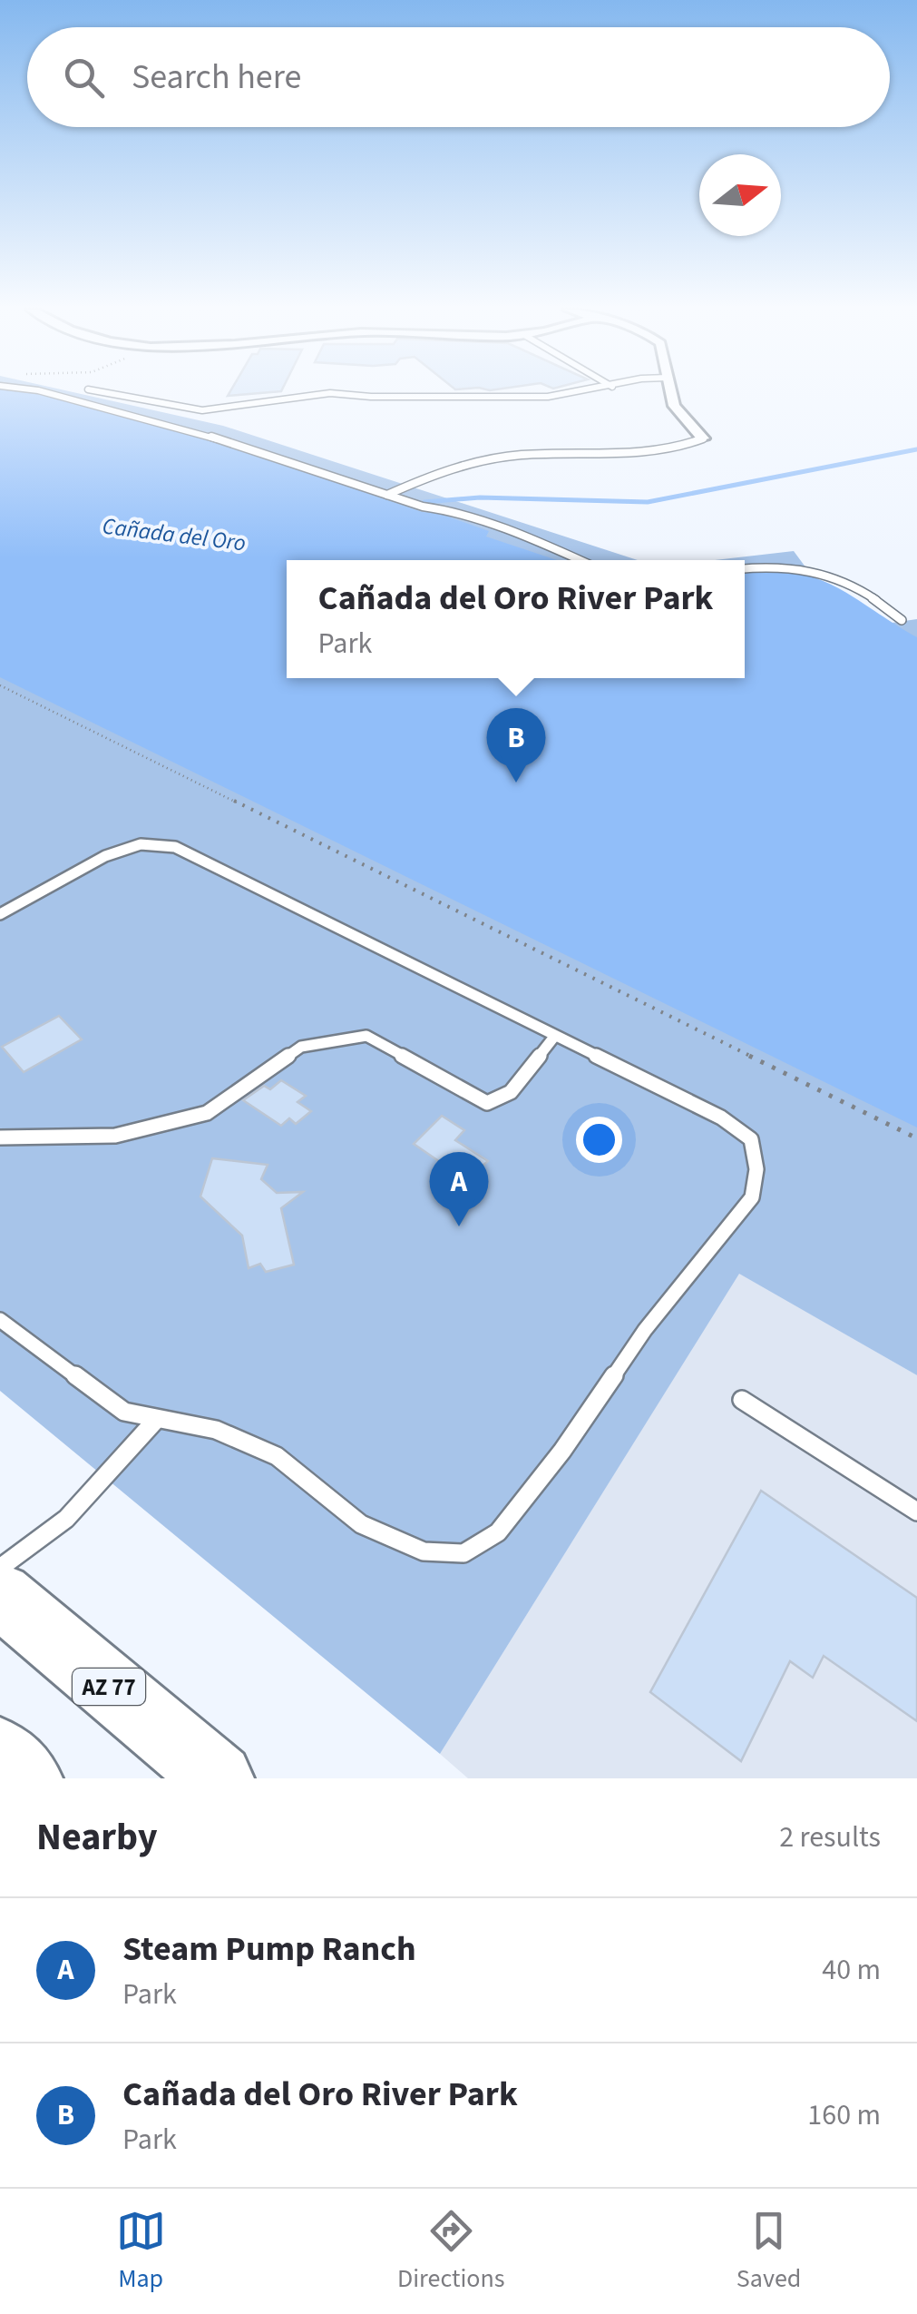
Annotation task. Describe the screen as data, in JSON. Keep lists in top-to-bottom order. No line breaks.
{"streets":{"highway":["AZ 77"]},"water":["Cañada del Oro"],"north":"right","page":{"search":"Search here","popup":["Cañada del Oro River Park","Park"],"pins":["B","A"],"heading":["Nearby","2 results"],"list":[{"mark":"A","name":"Steam Pump Ranch","note":"Park","value":"40 m"},{"mark":"B","name":"Cañada del Oro River Park","note":"Park","value":"160 m"}],"nav":["Map","Directions","Saved"]}}
